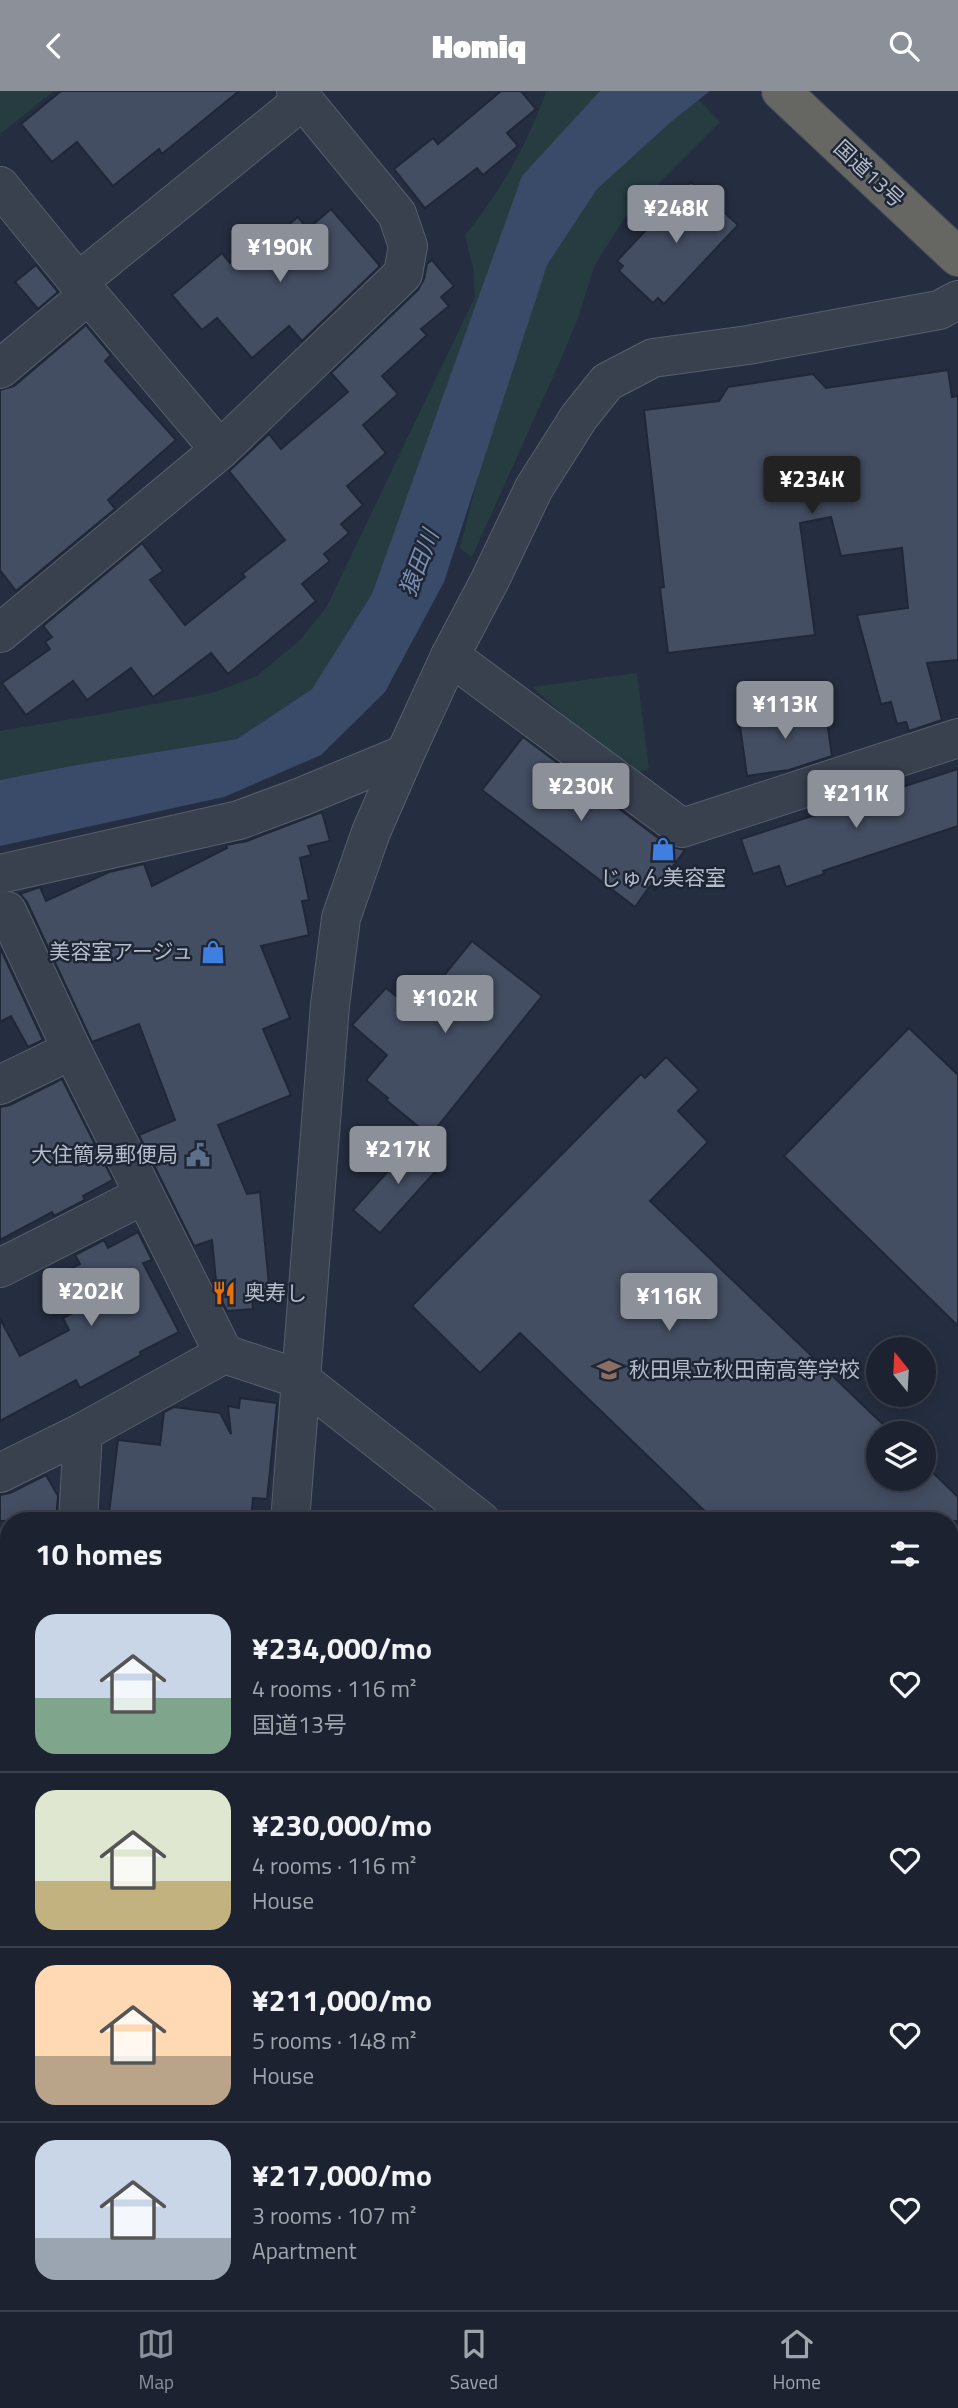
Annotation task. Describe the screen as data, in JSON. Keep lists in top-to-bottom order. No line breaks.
{"streets":{"highway":["国道13号"]},"water":["猿田川"],"places":{"shop":["じゅん美容室","美容室アージュ"],"public building":["大住簡易郵便局"],"restaurant":["奥寿し"],"school or university":["秋田県立秋田南高等学校"]},"north":"top","page":{"header":"Homiq","price":["¥248K","¥190K","¥234K","¥113K","¥230K","¥211K","¥102K","¥217K","¥202K","¥116K"],"heading":"10 homes","list":[{"name":"¥234,000/mo","note":"4 rooms · 116 m² · 国道13号"},{"name":"¥230,000/mo","note":"4 rooms · 116 m² · House"},{"name":"¥211,000/mo","note":"5 rooms · 148 m² · House"},{"name":"¥217,000/mo","note":"3 rooms · 107 m² · Apartment"}],"tabs":["Map","Saved","Home"]}}
